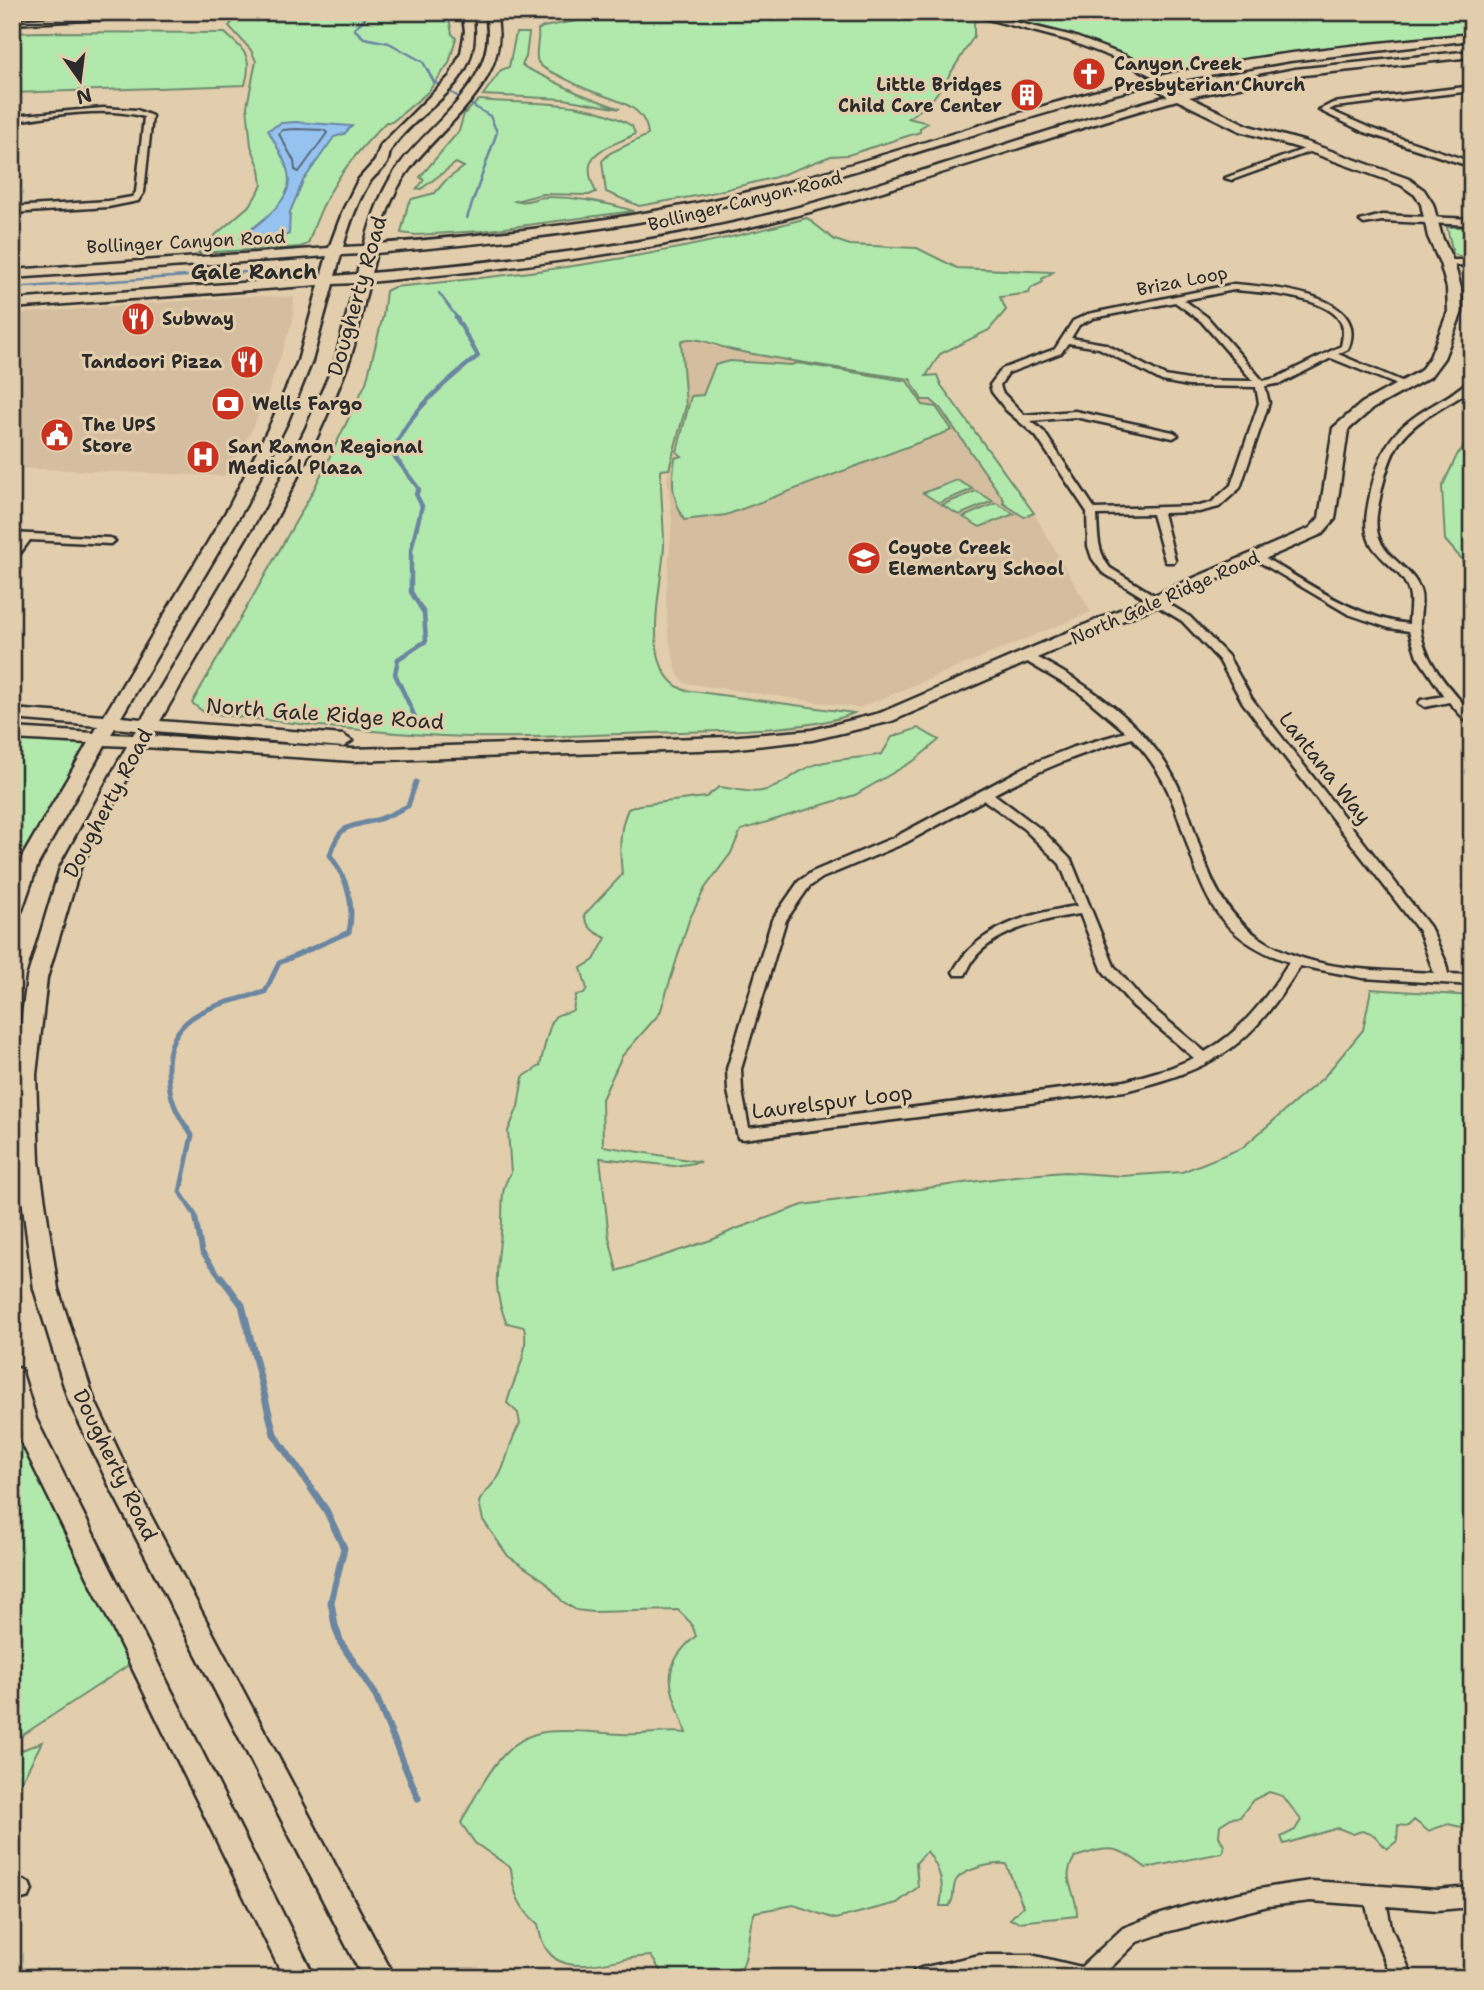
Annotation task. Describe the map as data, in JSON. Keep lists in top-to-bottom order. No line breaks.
{"streets":{"main road":["Bollinger Canyon Road","Dougherty Road","North Gale Ridge Road"],"street":["Briza Loop","Lantana Way","Laurelspur Loop"]},"crossings":[["Bollinger Canyon Road","Dougherty Road"],["Bollinger Canyon Road","North Gale Ridge Road"],["Dougherty Road","North Gale Ridge Road"],["North Gale Ridge Road","Lantana Way"]],"districts":["Gale Ranch"],"places":{"church":["Canyon Creek Presbyterian Church"],"building":["Little Bridges Child Care Center"],"restaurant":["Subway","Tandoori Pizza"],"bank":["Wells Fargo"],"public building":["The UPS Store"],"hospital":["San Ramon Regional Medical Plaza"],"school or university":["Coyote Creek Elementary School"]},"north":"bottom"}
